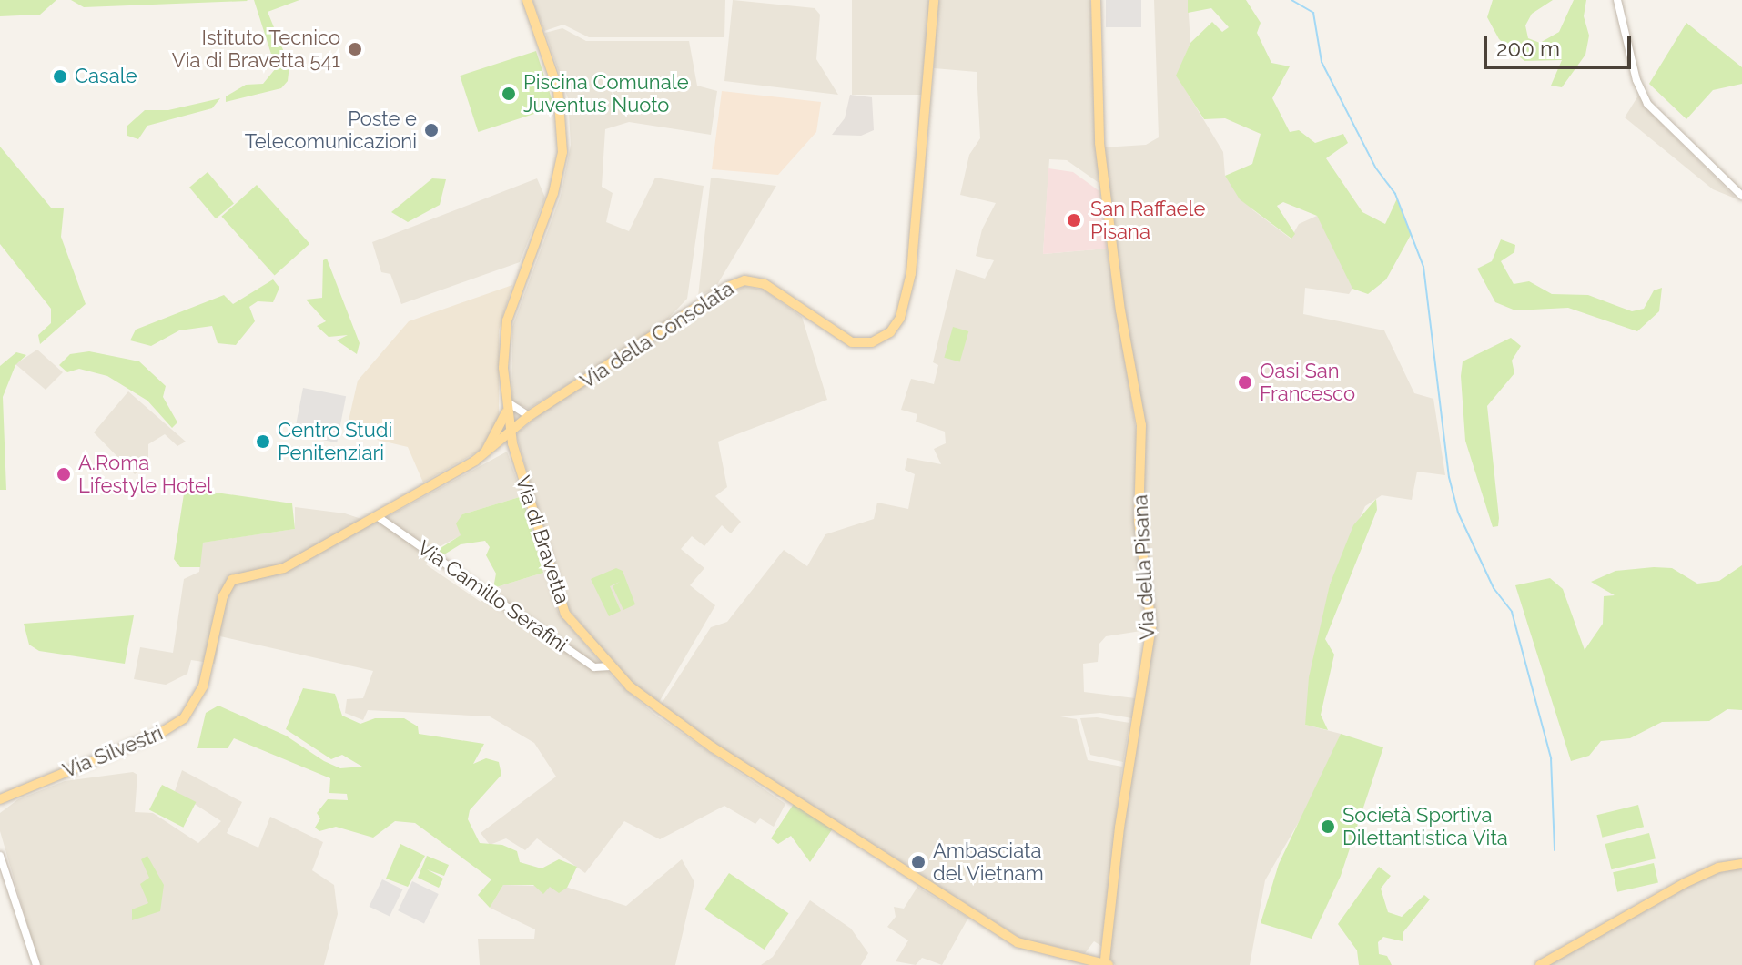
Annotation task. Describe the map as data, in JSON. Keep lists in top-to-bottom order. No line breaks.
{"streets":{"main road":["Via della Consolata","Via di Bravetta","Via della Pisana","Via Silvestri"],"street":["Via Camillo Serafini"]},"crossings":[["Via della Consolata","Via di Bravetta"],["Via di Bravetta","Via della Pisana"],["Via di Bravetta","Via Camillo Serafini"],["Via Camillo Serafini","Via Silvestri"]],"places":["Istituto Tecnico Via di Bravetta 541","Casale","Piscina Comunale Juventus Nuoto","Poste e Telecomunicazioni","San Raffaele Pisana","Oasi San Francesco","Centro Studi Penitenziari","A.Roma Lifestyle Hotel","Società Sportiva Dilettantistica Vita","Ambasciata del Vietnam"],"scale_bar":"200 m"}
